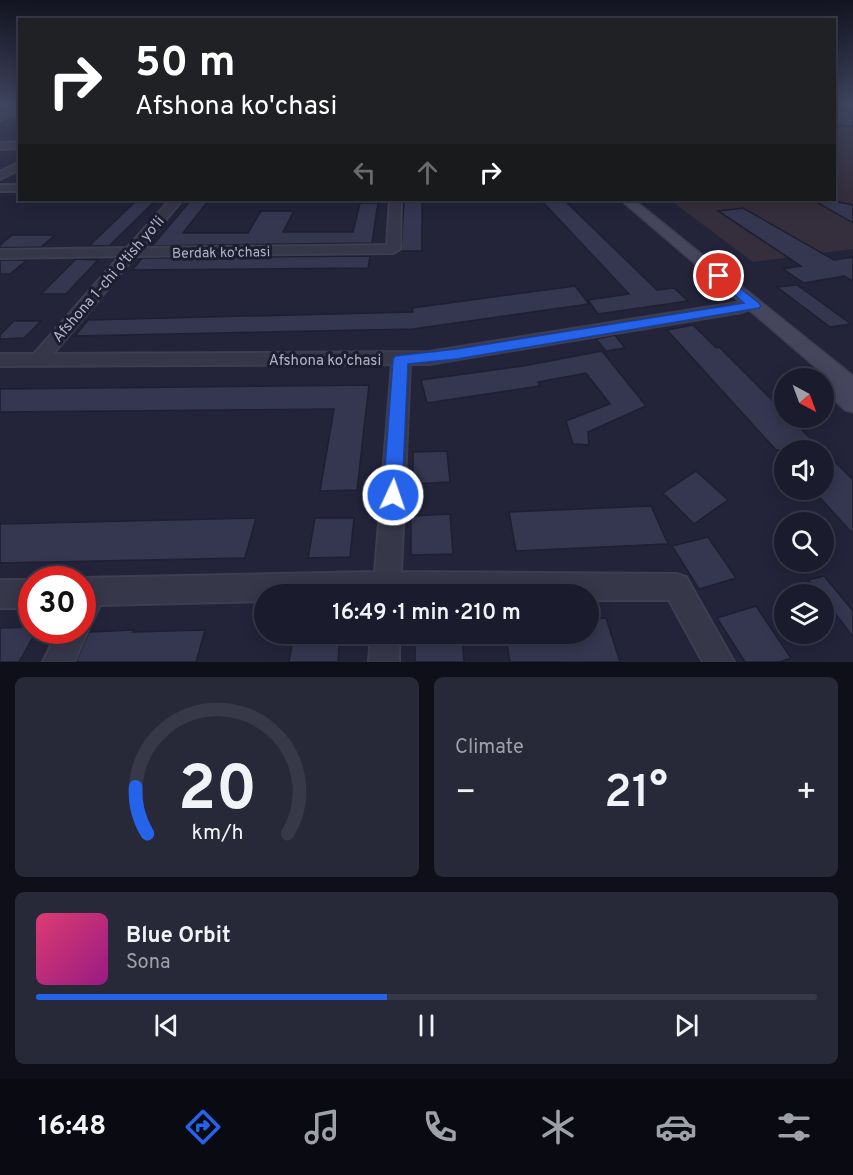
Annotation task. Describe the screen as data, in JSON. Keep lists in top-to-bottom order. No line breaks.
{"streets":{"street":["Berdak ko'chasi","Afshona 1-chi o'tish yo'li","Afshona ko'chasi"]},"crossings":[["Berdak ko'chasi","Afshona 1-chi o'tish yo'li"],["Afshona 1-chi o'tish yo'li","Afshona ko'chasi"]],"north":"bottom right","page":{"turn":["50 m","Afshona ko'chasi"],"limit":"30","trip":"16:49 · 1 min · 210 m","tile":"Climate","heat":["−","21°","+"],"song":["Blue Orbit","Sona"],"tabs":"16:48","gauge":["20","km/h"]}}
